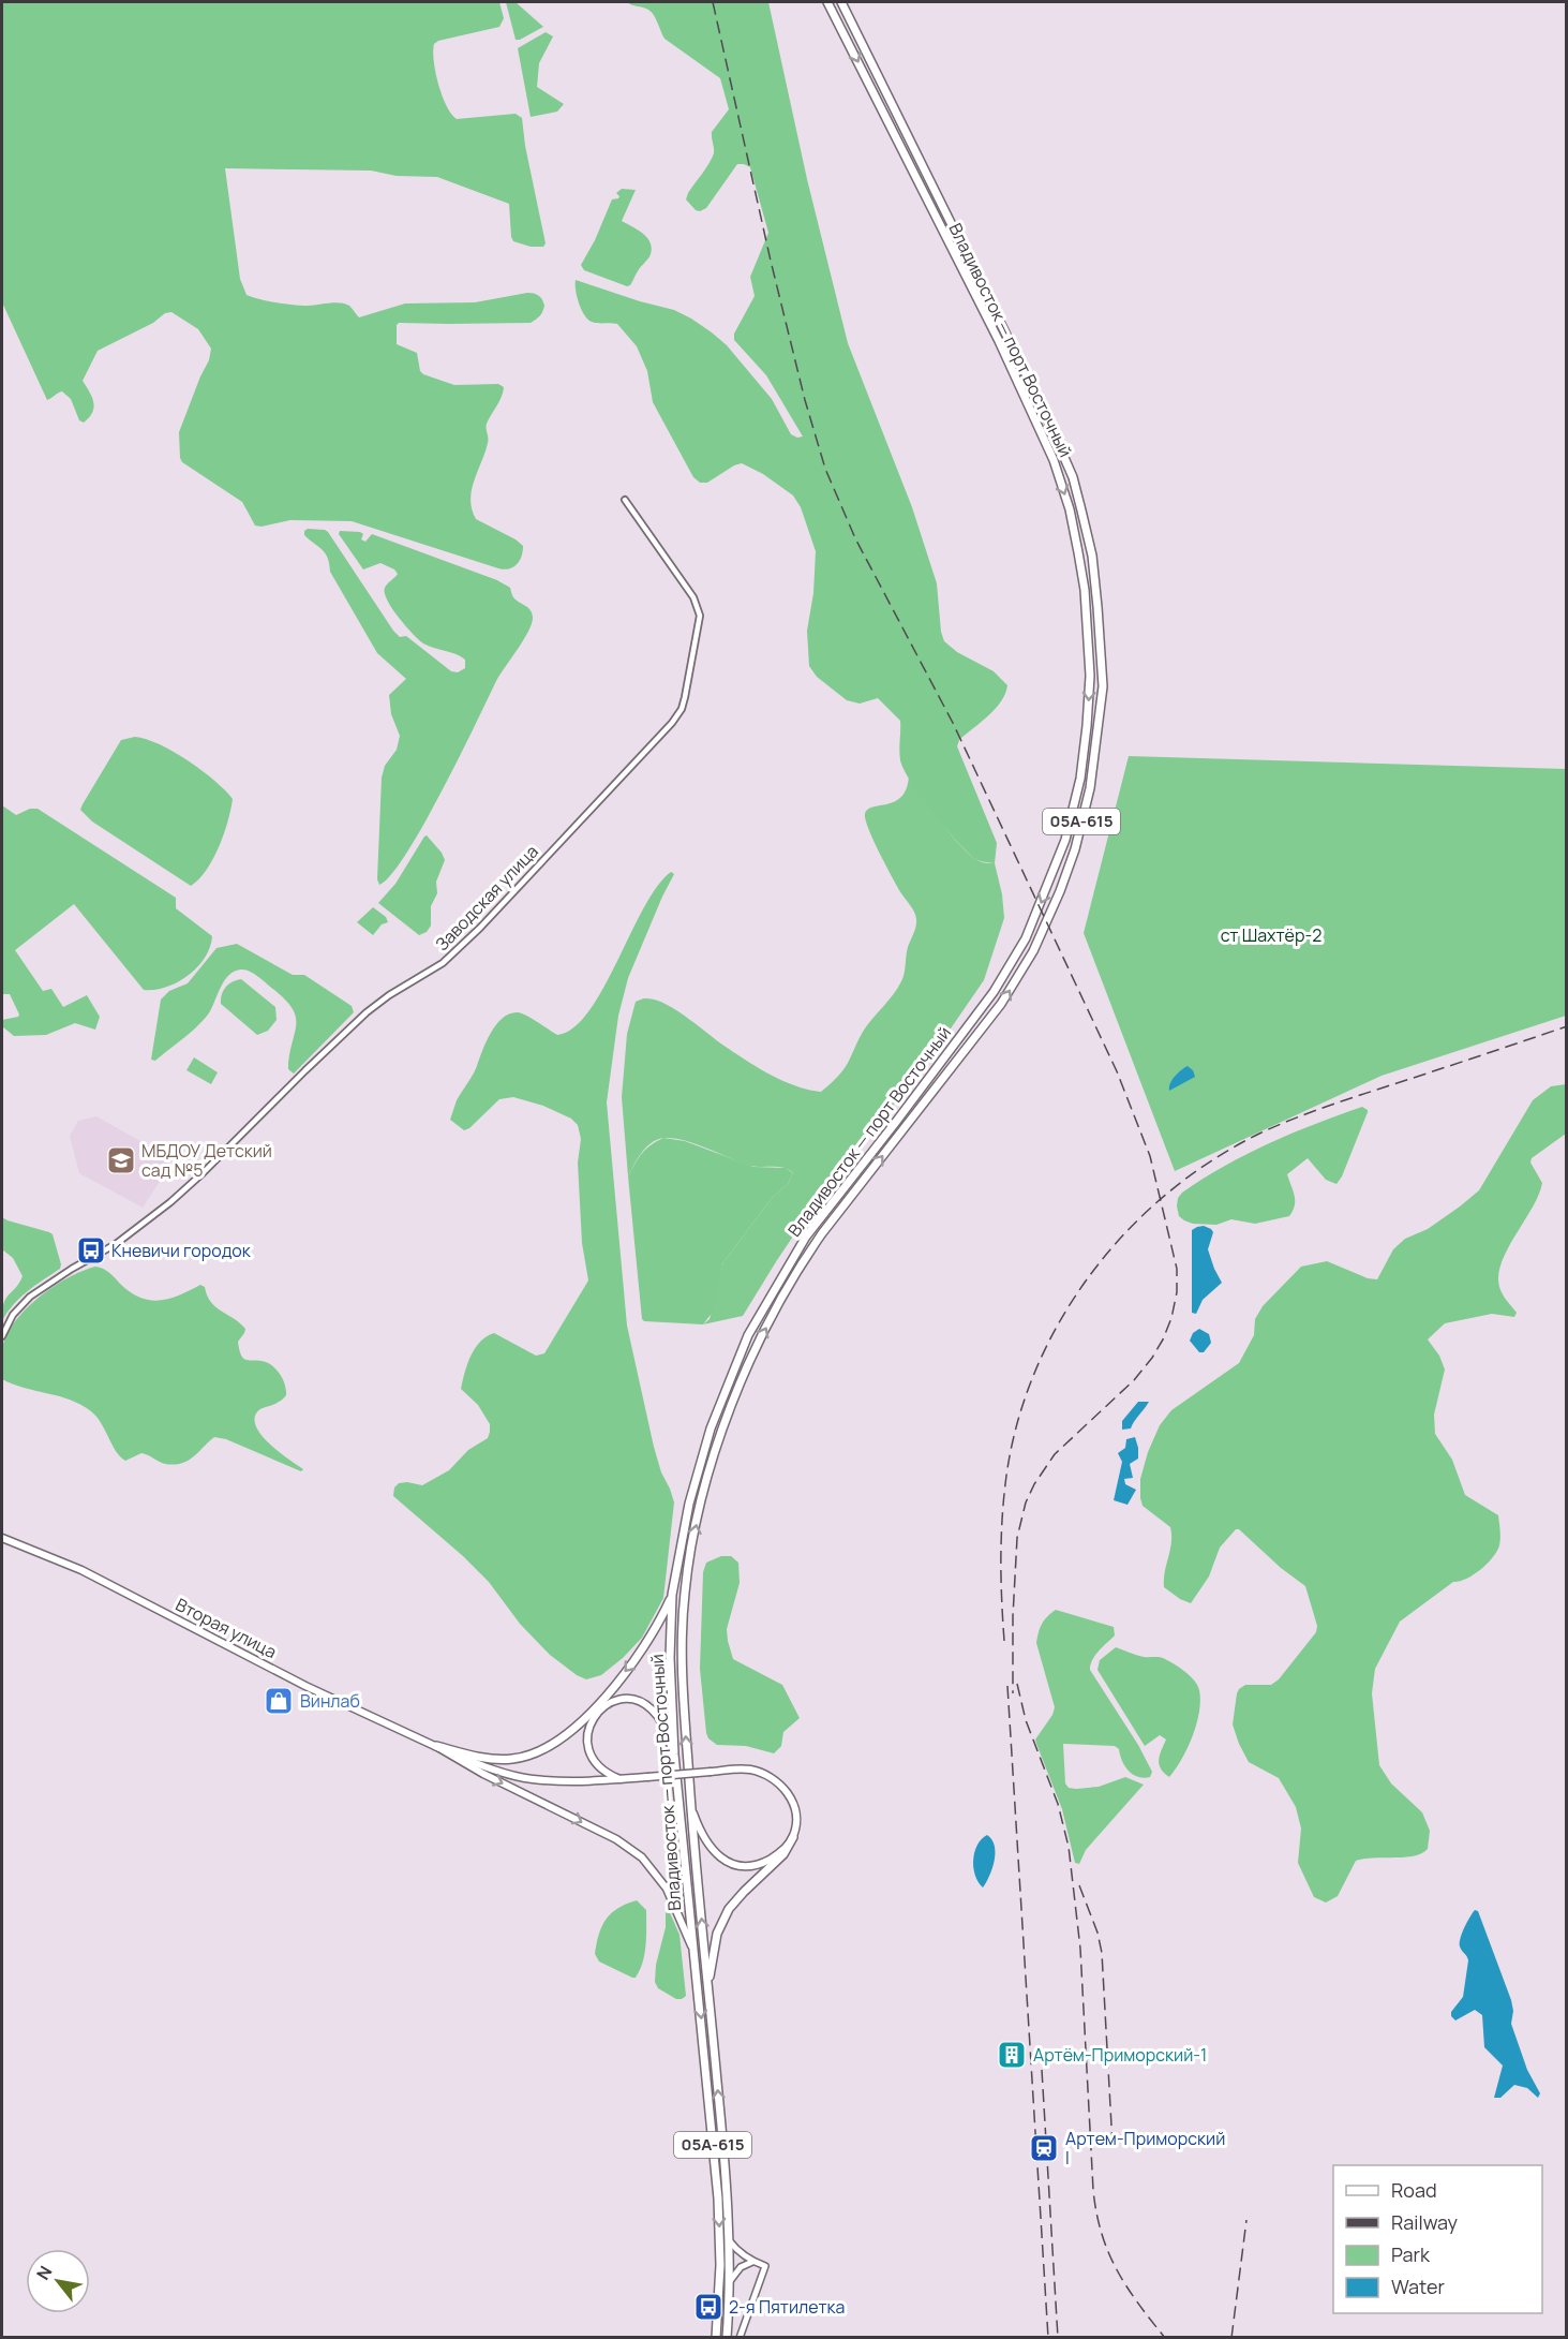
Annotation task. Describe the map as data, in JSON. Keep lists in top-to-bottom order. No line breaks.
{"streets":{"highway":["Владивосток — порт Восточный","05А-615"],"main road":["Вторая улица"],"street":["Заводская улица"]},"parks":["ст Шахтёр-2"],"places":{"school or university":["МБДОУ Детский сад №5"],"bus stop":["Кневичи городок","2-я Пятилетка"],"shop":["Винлаб"],"building":["Артём-Приморский-1"],"station":["Артем-Приморский I"]},"legend":["Road","Railway","Park","Water"],"north":"top left"}
